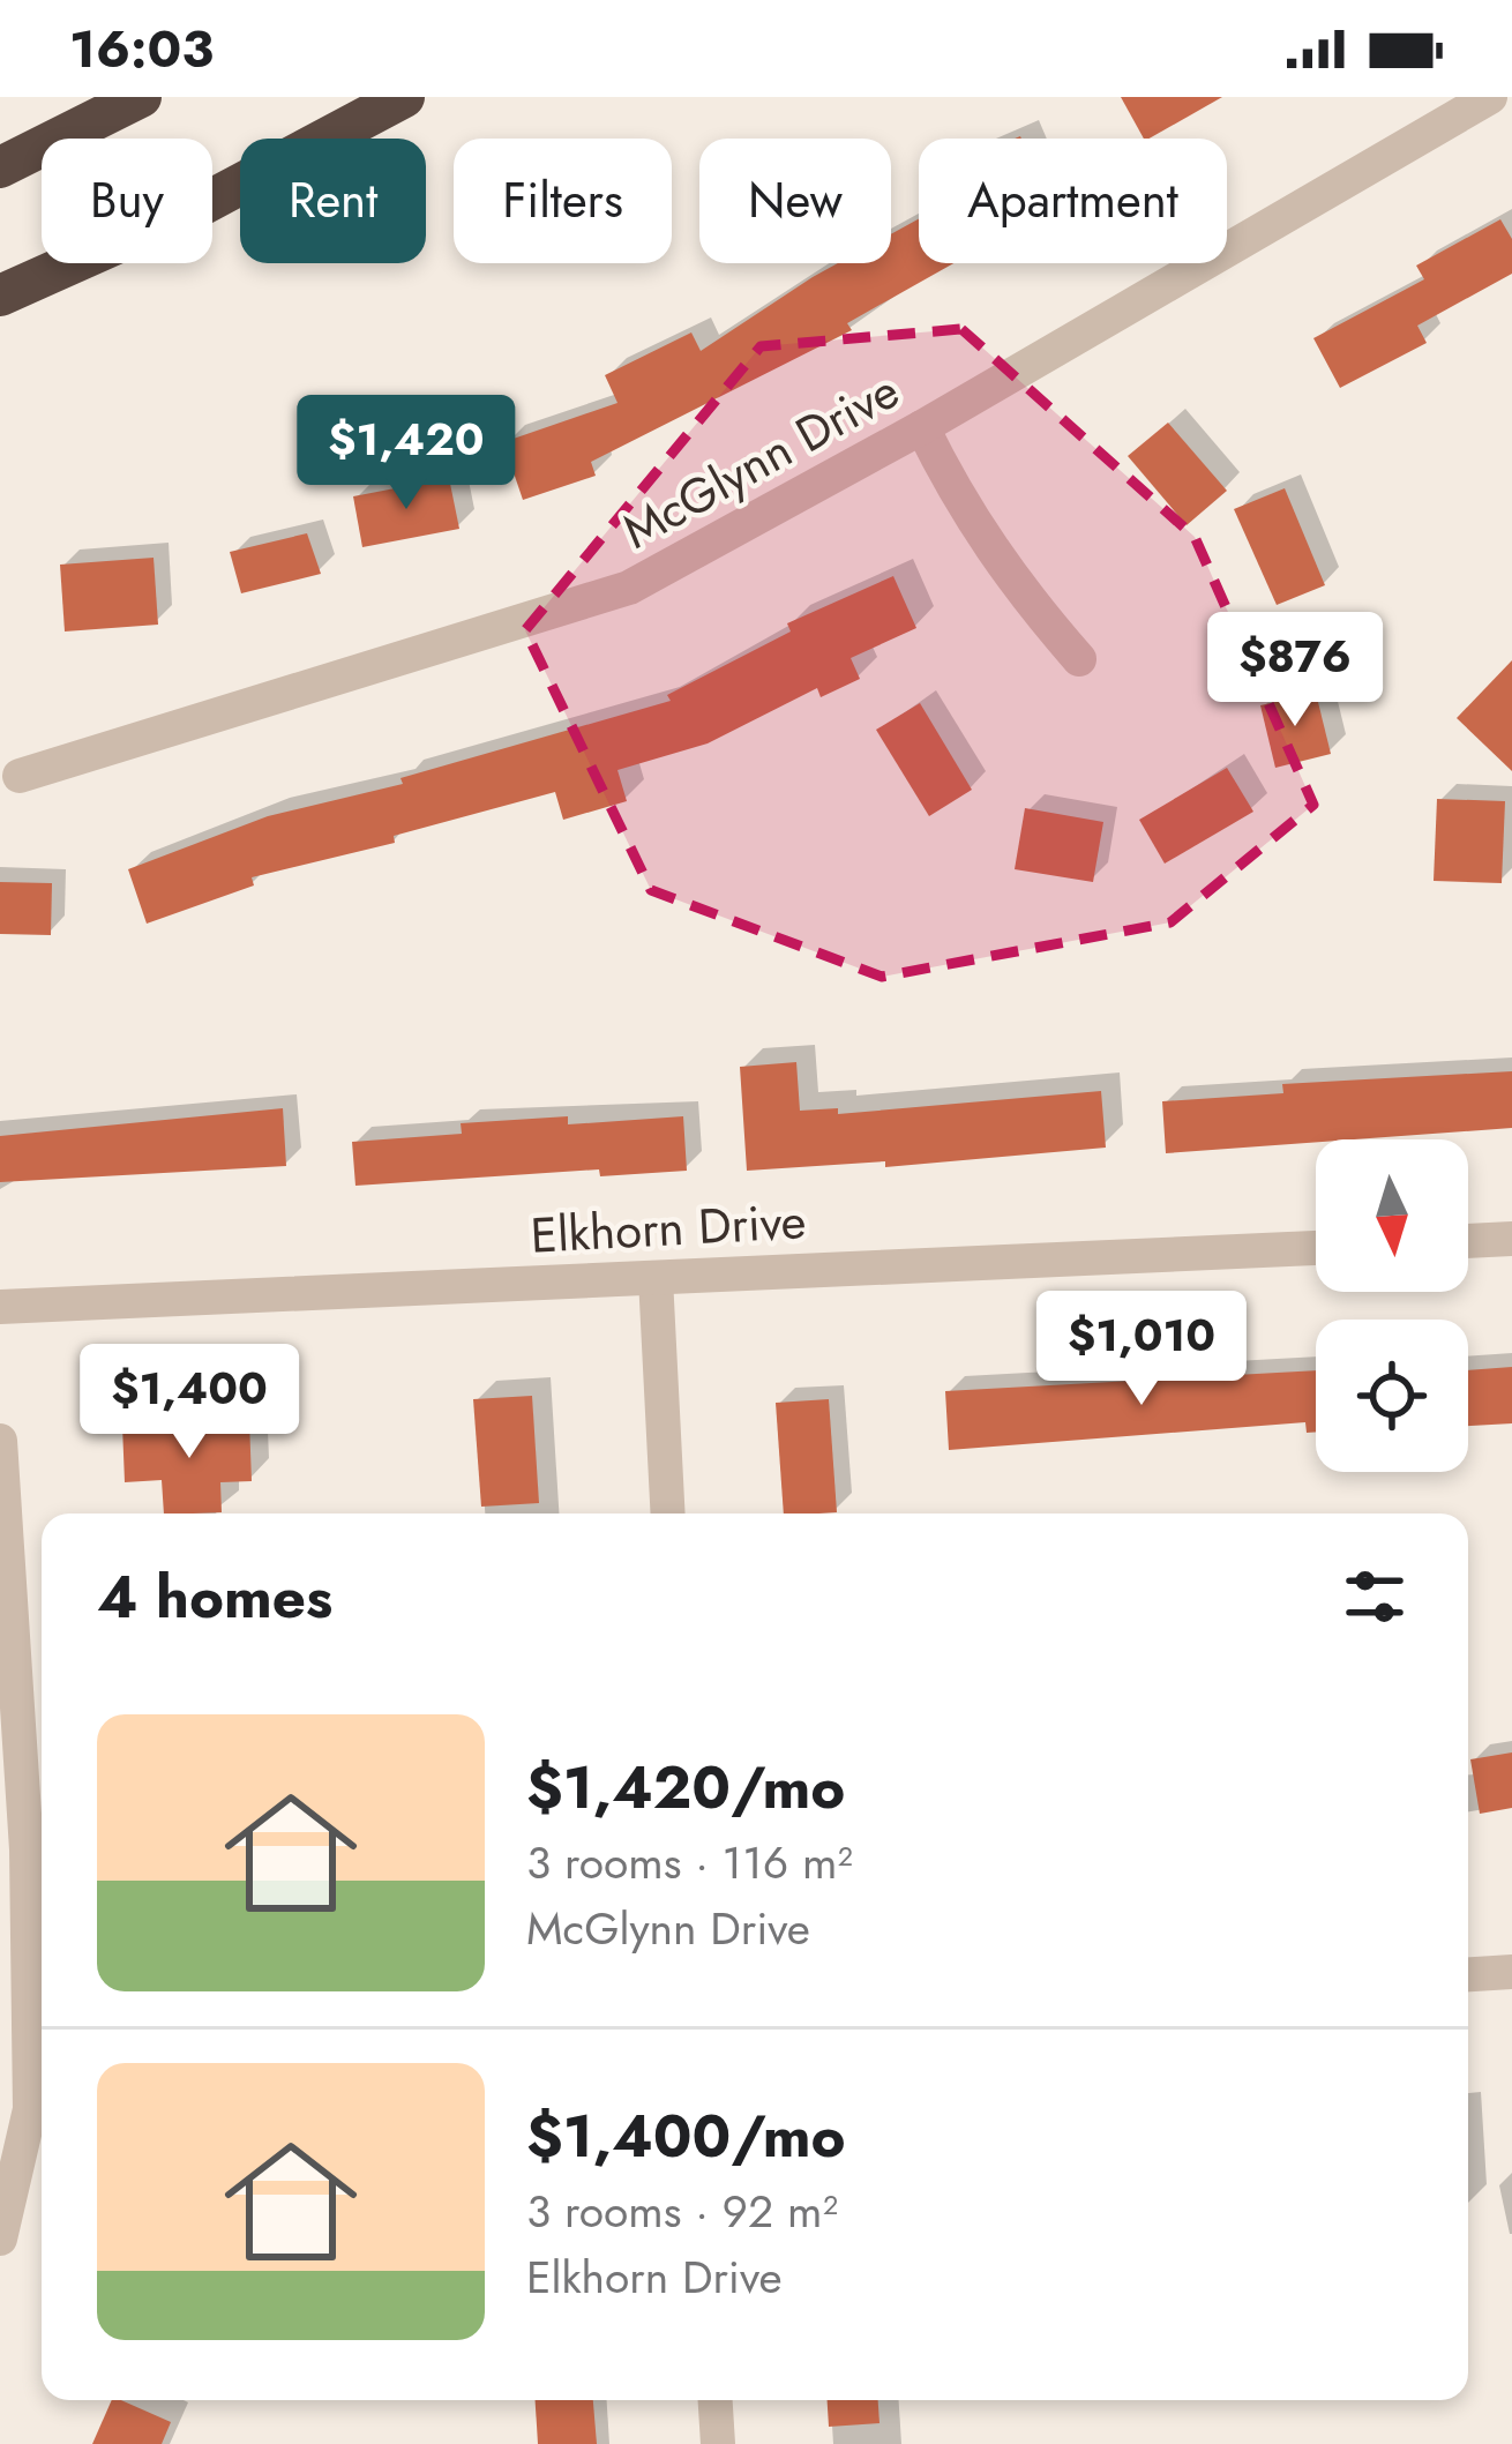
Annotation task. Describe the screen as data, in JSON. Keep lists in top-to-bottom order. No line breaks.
{"streets":{"street":["McGlynn Drive","Elkhorn Drive"]},"north":"bottom","page":{"status":"16:03","chip":["Buy","Rent","Filters","New","Apartment"],"price":["$1,420","$876","$1,010","$1,400"],"heading":"4 homes","list":[{"name":"$1,420/mo","note":"3 rooms · 116 m² · McGlynn Drive"},{"name":"$1,400/mo","note":"3 rooms · 92 m² · Elkhorn Drive"}]}}
